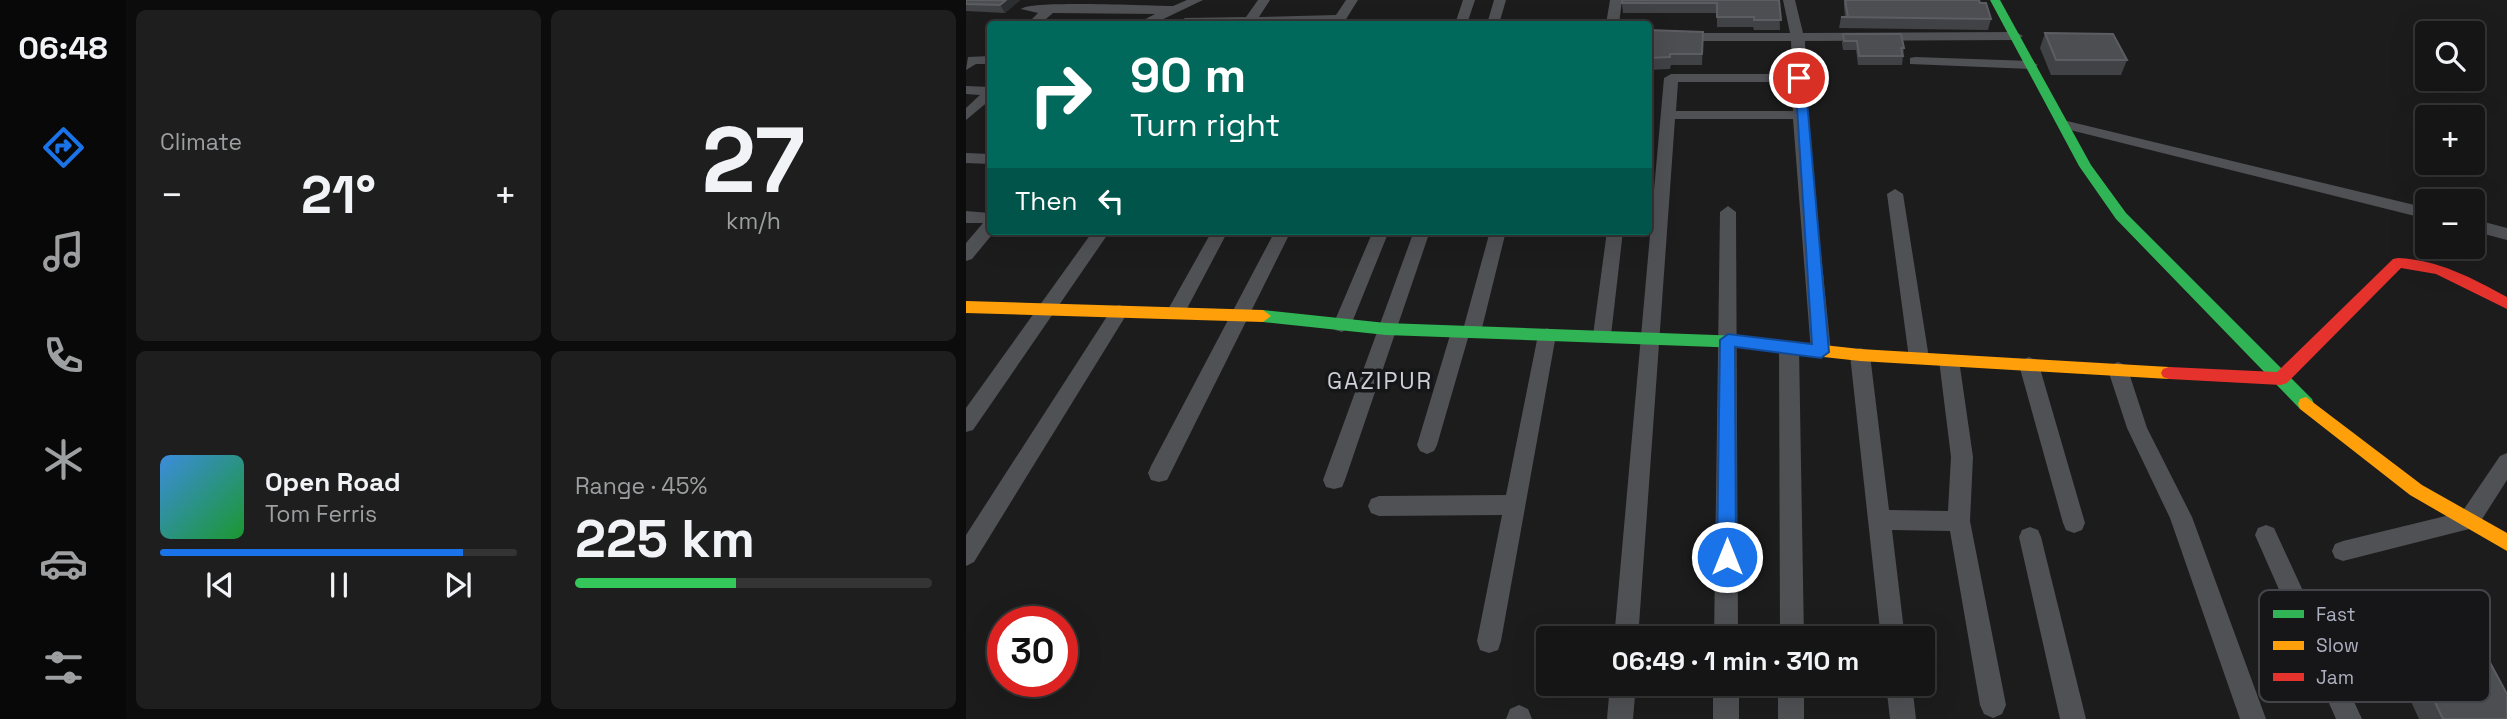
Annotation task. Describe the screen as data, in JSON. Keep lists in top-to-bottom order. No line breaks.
{"districts":["GAZIPUR"],"legend":["Fast","Slow","Jam"],"page":{"tabs":"06:48","tile":["Climate",["27","km/h"],["Range · 45%","225 km"]],"map_buttons":["+","−"],"turn":["90 m","Turn right"],"heat":["−","21°","+"],"then":"Then","song":["Open Road","Tom Ferris"],"limit":"30","trip":"06:49 · 1 min · 310 m"}}
